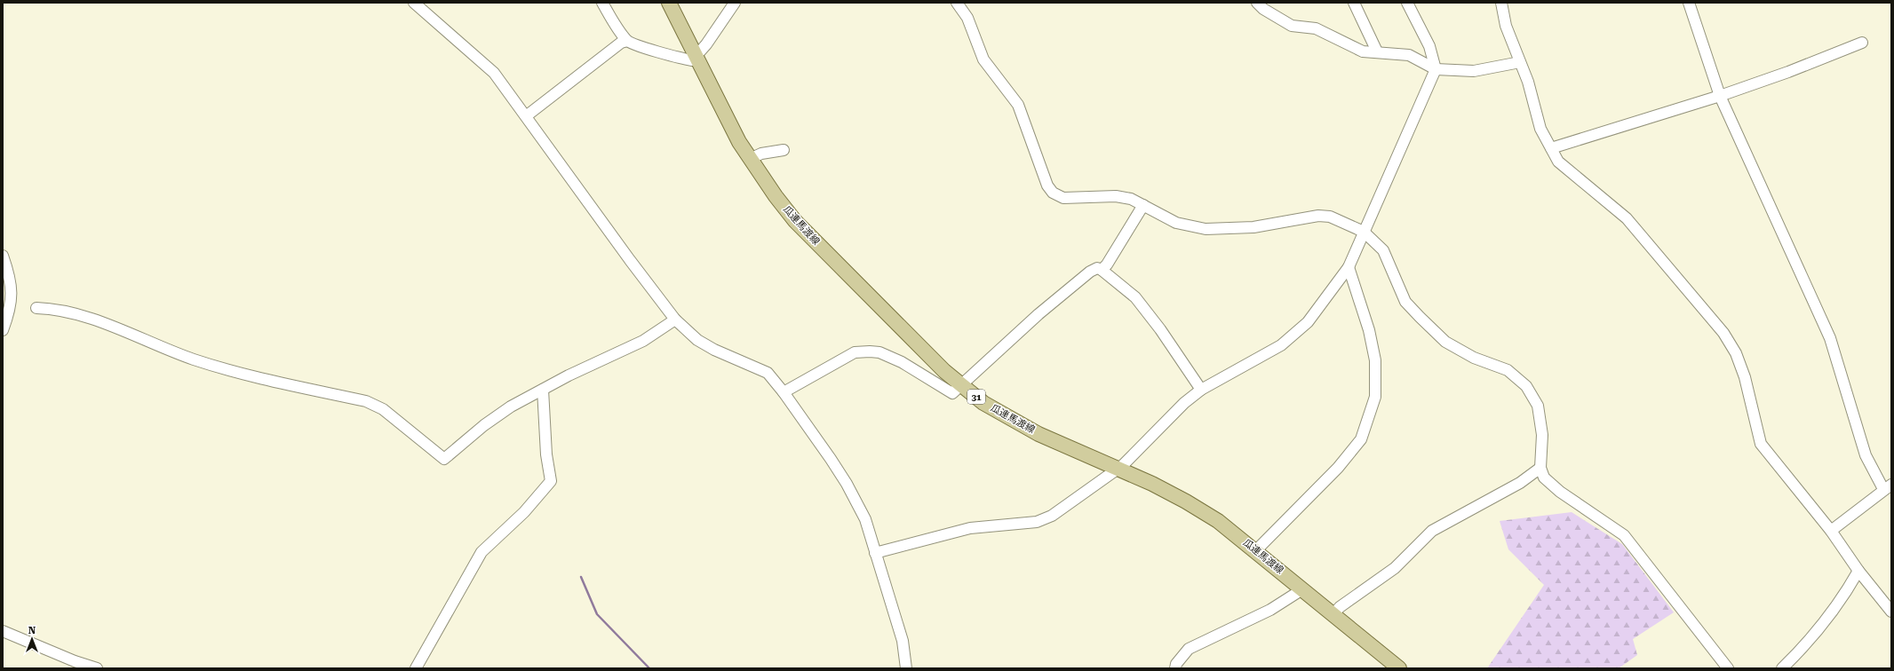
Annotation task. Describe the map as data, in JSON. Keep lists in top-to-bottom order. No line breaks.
{"streets":{"main road":["瓜連馬渡線","31"]},"north":"top"}
